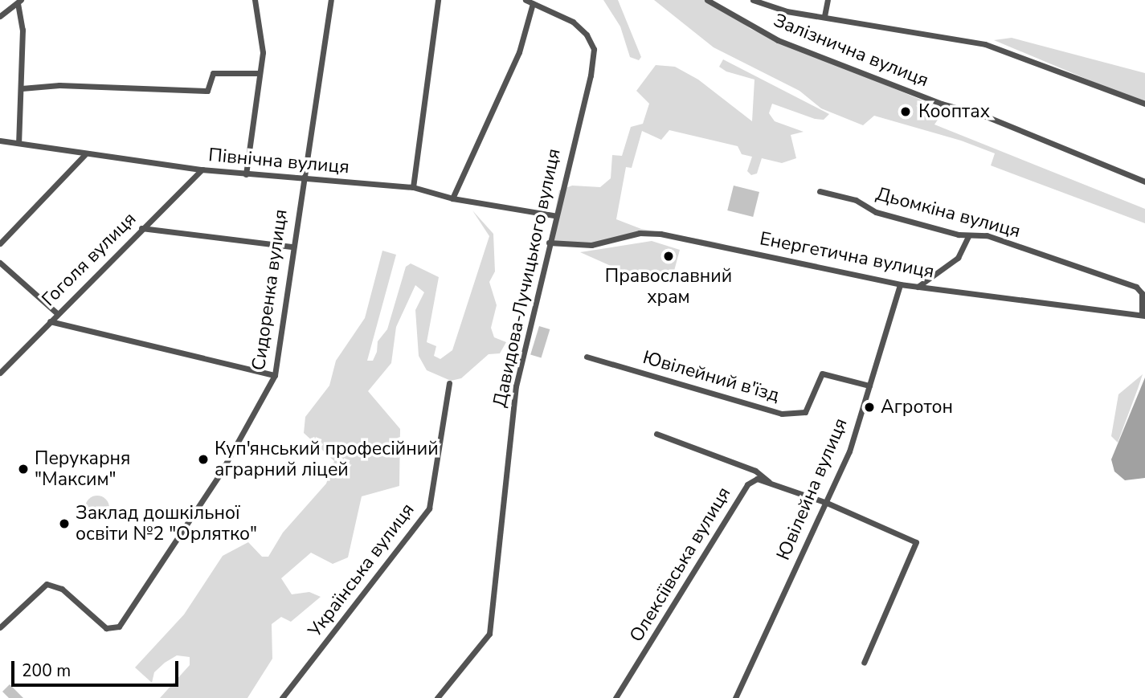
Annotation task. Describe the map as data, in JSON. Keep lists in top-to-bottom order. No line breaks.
{"streets":{"street":["Залізнична вулиця","Північна вулиця","Дьомкіна вулиця","Енергетична вулиця","Гоголя вулиця","Давидова-Лучицького вулиця","Сидоренка вулиця","Ювілейний в'їзд","Ювілейна вулиця","Олексіївська вулиця","Українська вулиця"]},"crossings":[["Північна вулиця","Гоголя вулиця"],["Північна вулиця","Давидова-Лучицького вулиця"],["Північна вулиця","Сидоренка вулиця"],["Дьомкіна вулиця","Енергетична вулиця"],["Енергетична вулиця","Давидова-Лучицького вулиця"],["Енергетична вулиця","Ювілейна вулиця"],["Ювілейний в'їзд","Ювілейна вулиця"],["Ювілейна вулиця","Олексіївська вулиця"]],"places":["Кооптах","Православний храм","Агротон","Куп'янський професійний аграрний ліцей","Перукарня \"Максим\"","Заклад дошкільної освіти №2 \"Орлятко\""],"scale_bar":"200 m"}
